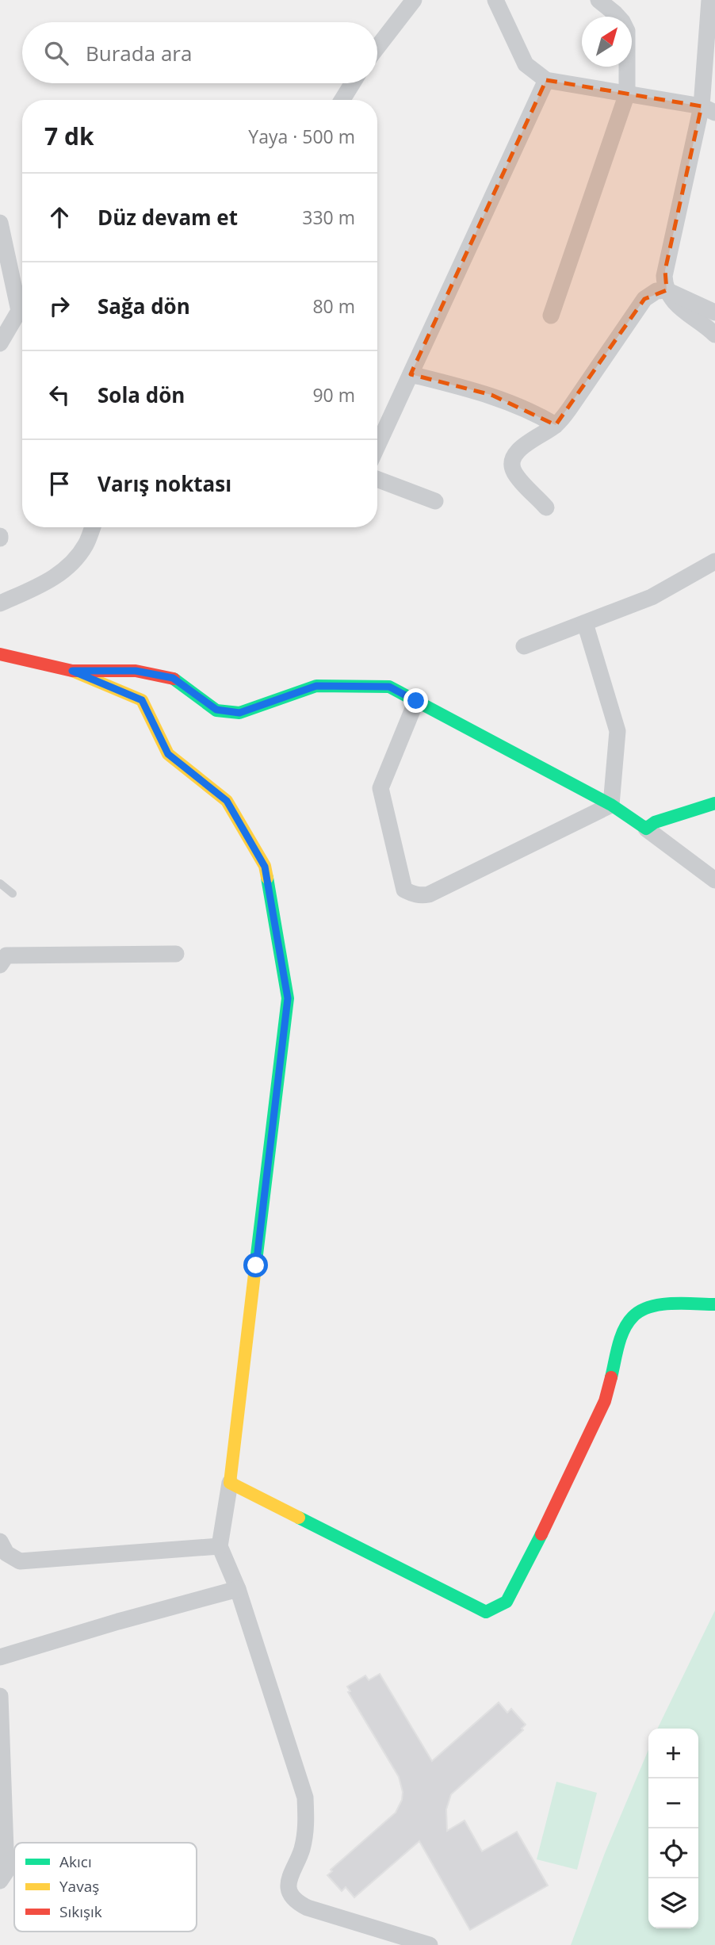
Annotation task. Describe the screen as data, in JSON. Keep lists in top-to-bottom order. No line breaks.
{"legend":["Akıcı","Yavaş","Sıkışık"],"north":"top right","page":{"search":"Burada ara","heading":["7 dk","Yaya · 500 m"],"list":[["Düz devam et","330 m"],["Sağa dön","80 m"],["Sola dön","90 m"],"Varış noktası"],"map_buttons":["+","−"]}}
